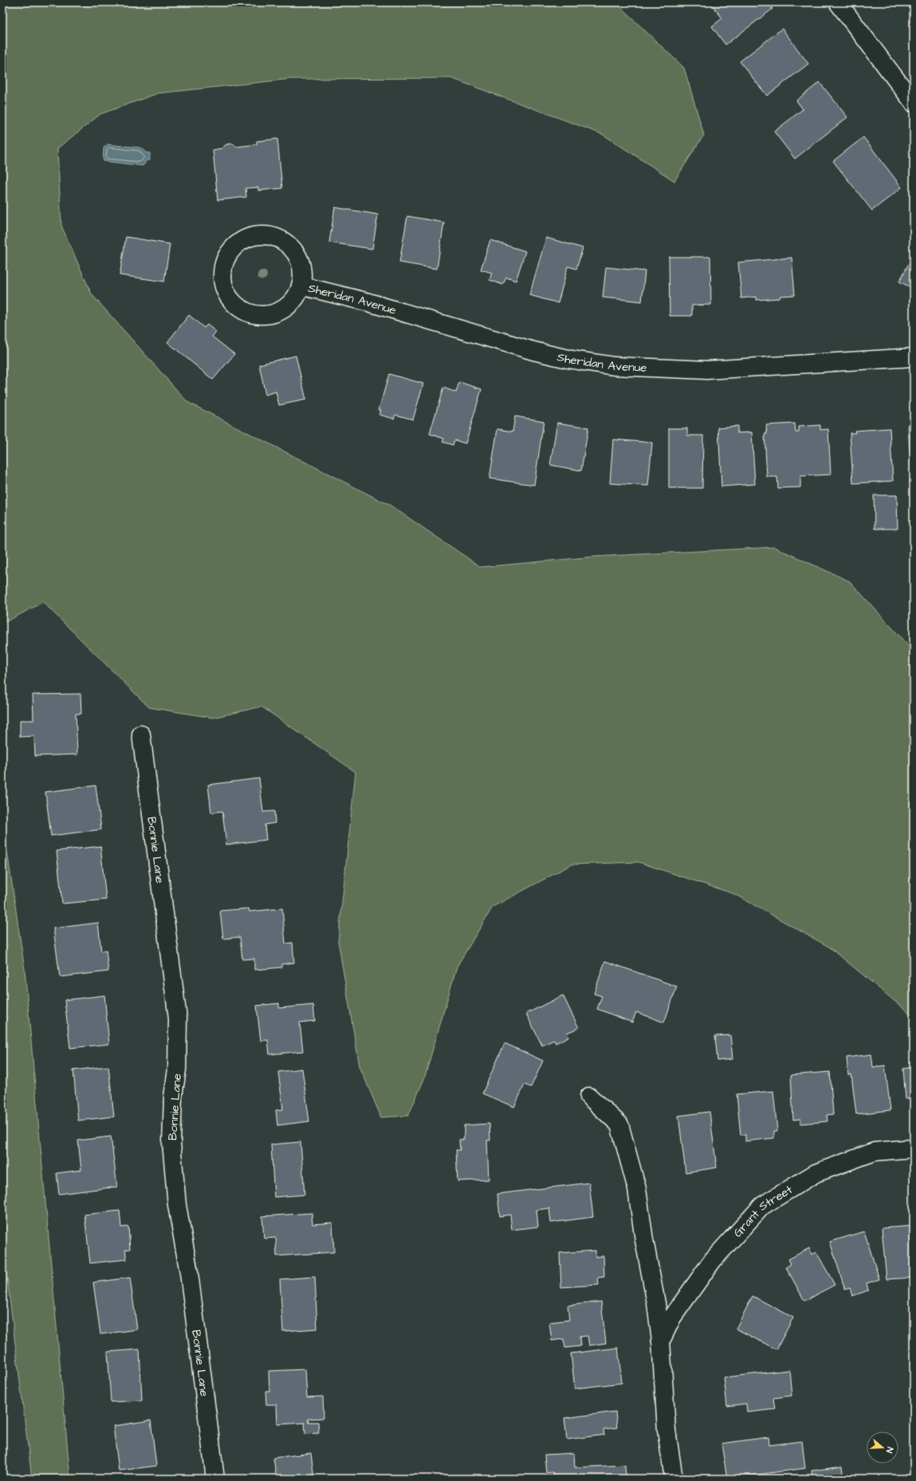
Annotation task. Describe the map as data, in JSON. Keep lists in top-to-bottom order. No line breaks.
{"streets":{"street":["Sheridan Avenue","Bonnie Lane","Grant Street"]},"north":"right"}
